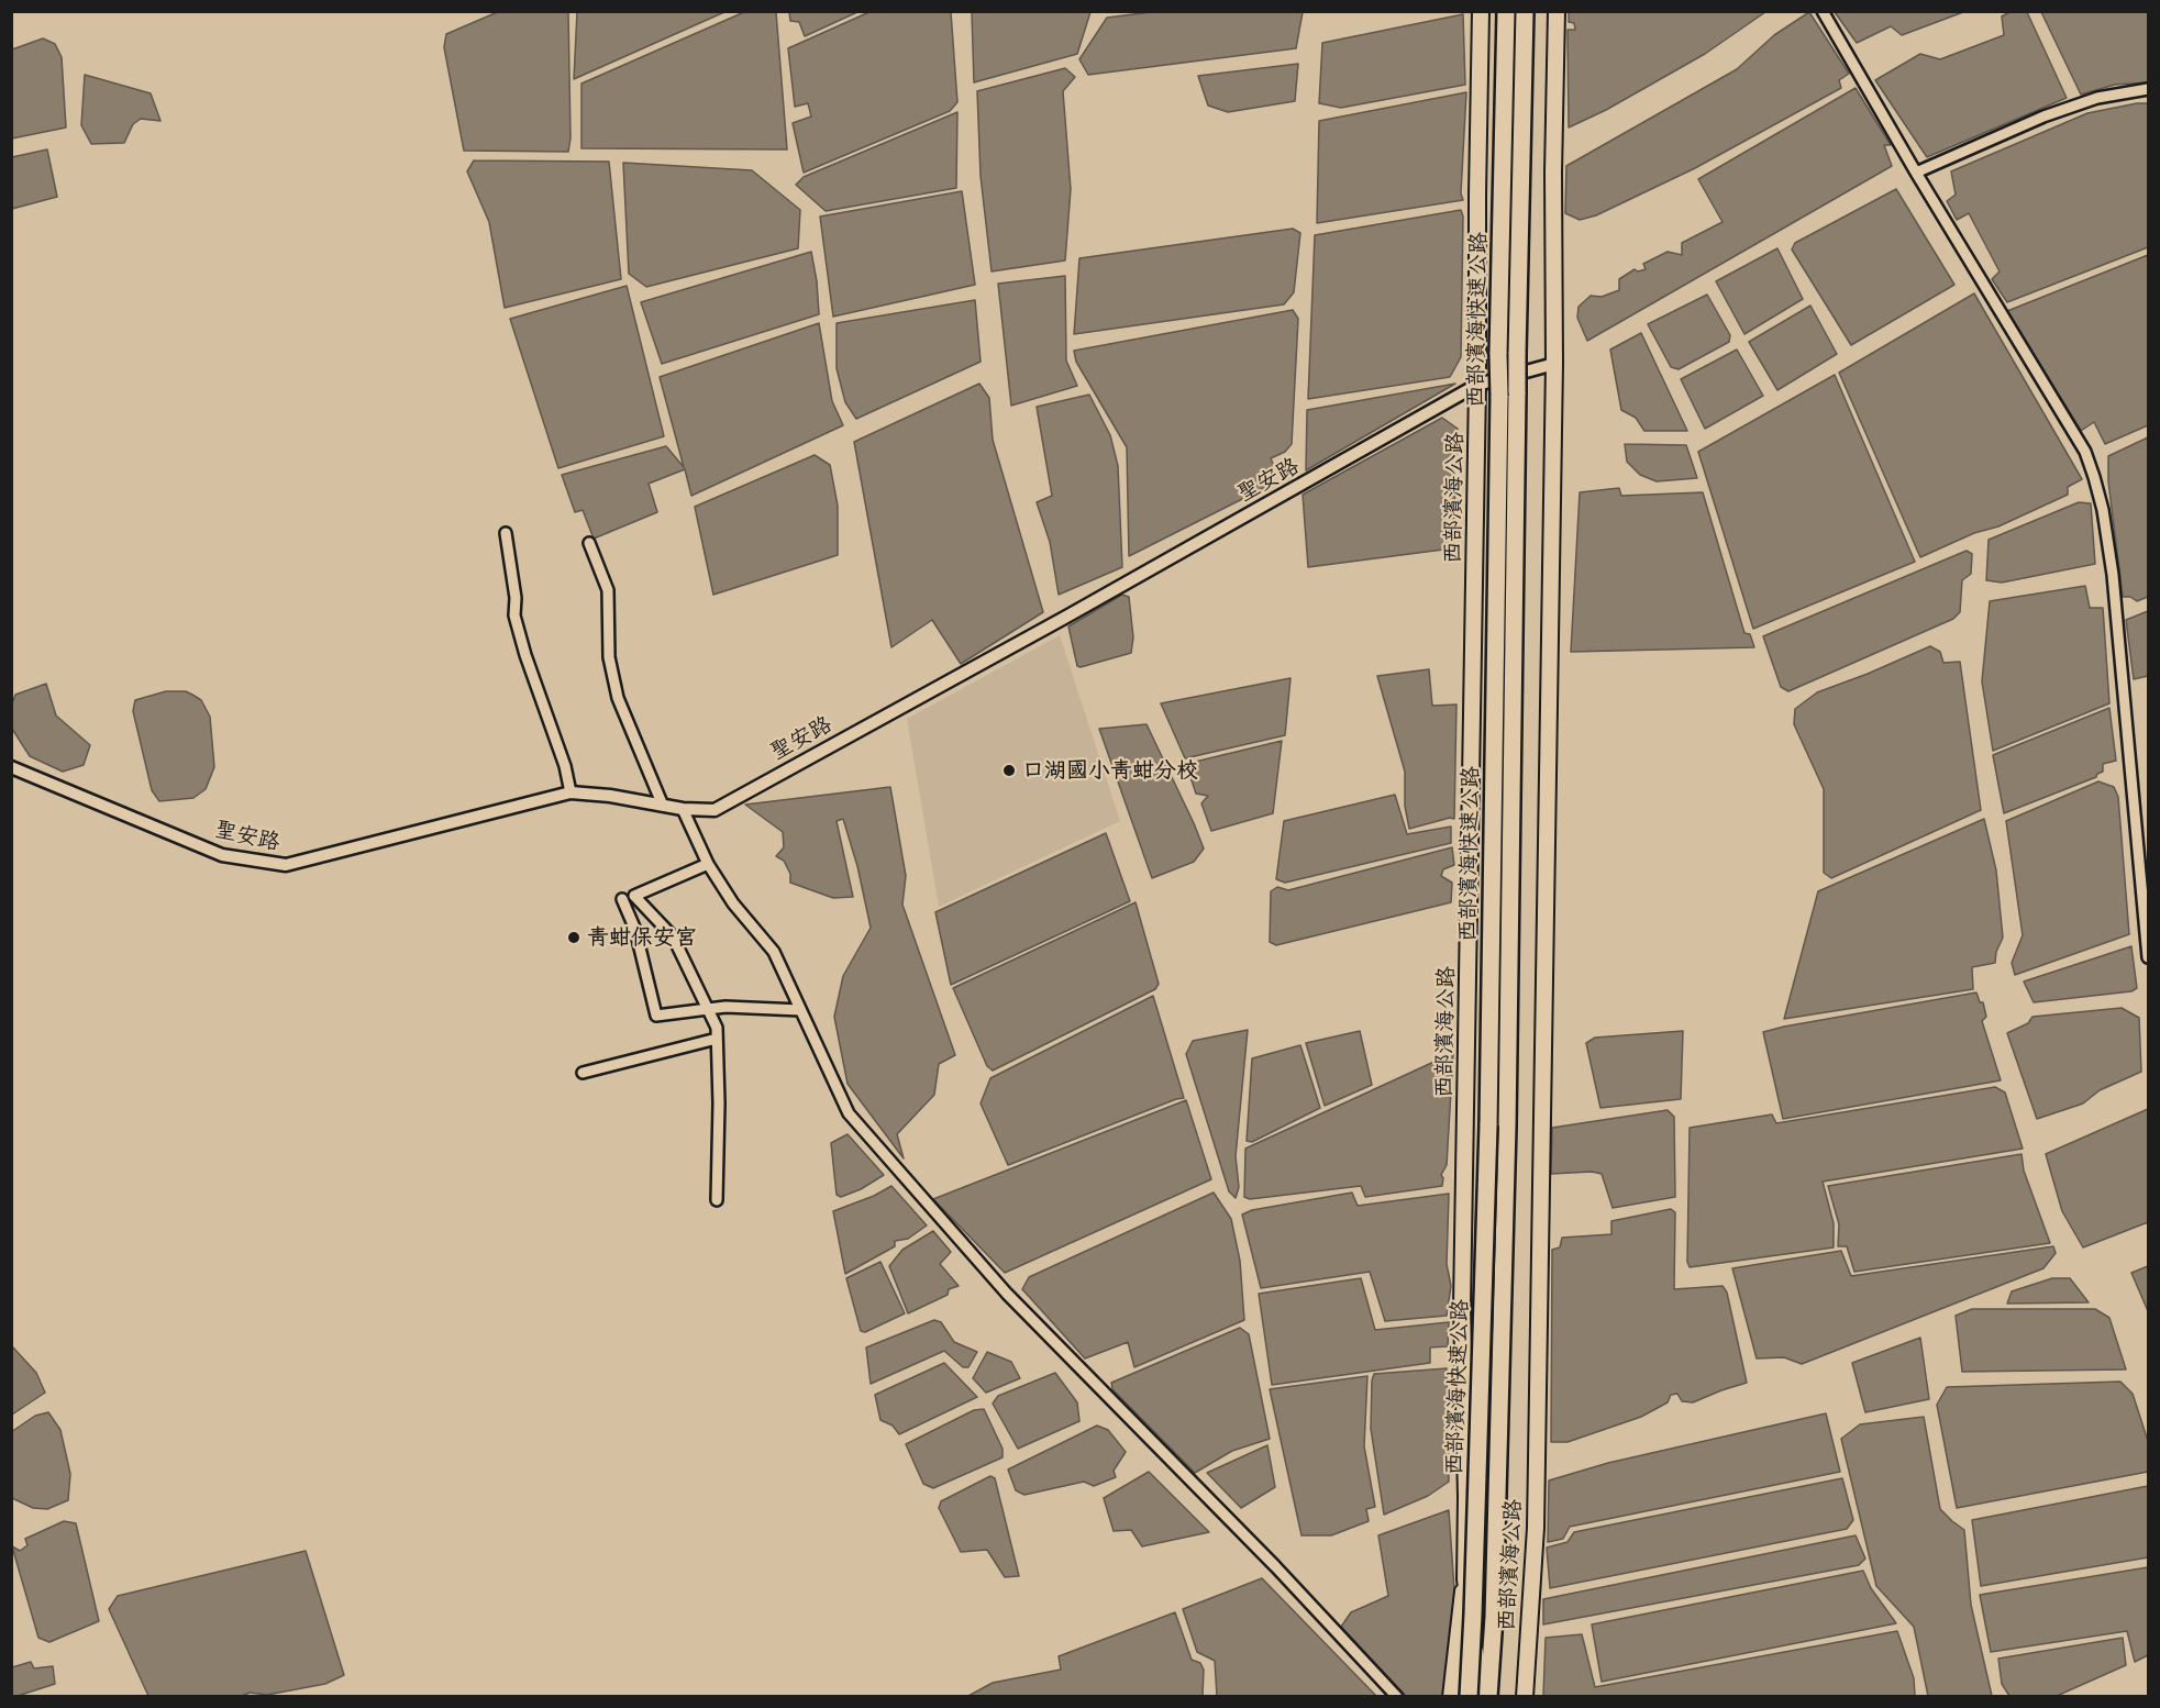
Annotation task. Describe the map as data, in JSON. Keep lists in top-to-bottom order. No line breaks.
{"streets":{"highway":["西部濱海快速公路"],"main road":["西部濱海公路"],"street":["聖安路"]},"crossings":[["聖安路","西部濱海公路"]],"places":["口湖國小青蚶分校","青蚶保安宮"]}
